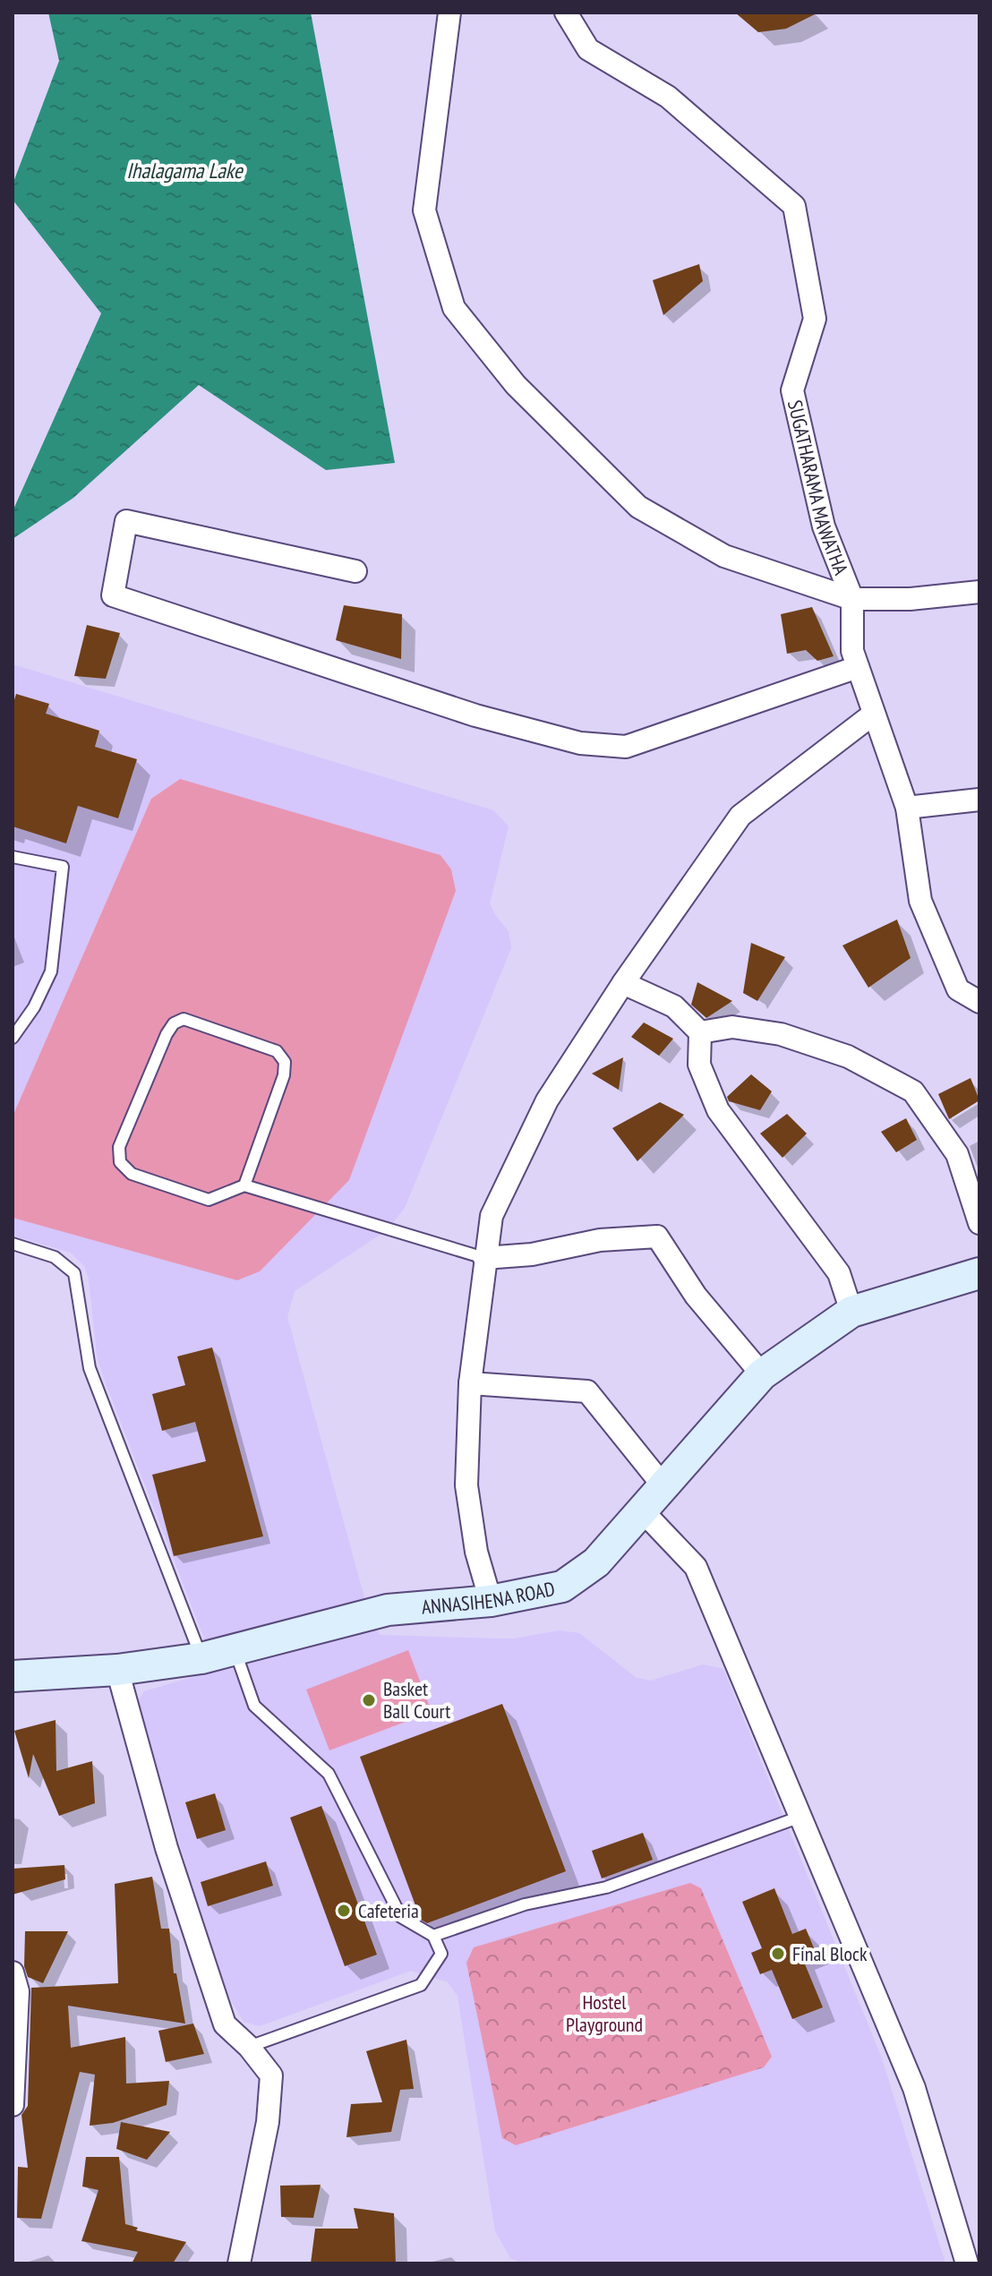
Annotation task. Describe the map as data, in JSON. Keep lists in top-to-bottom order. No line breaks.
{"streets":{"street":["SUGATHARAMA MAWATHA","ANNASIHENA ROAD"]},"water":["Ihalagama Lake"],"parks":["Hostel Playground"],"places":["Basket Ball Court","Cafeteria","Final Block"]}
